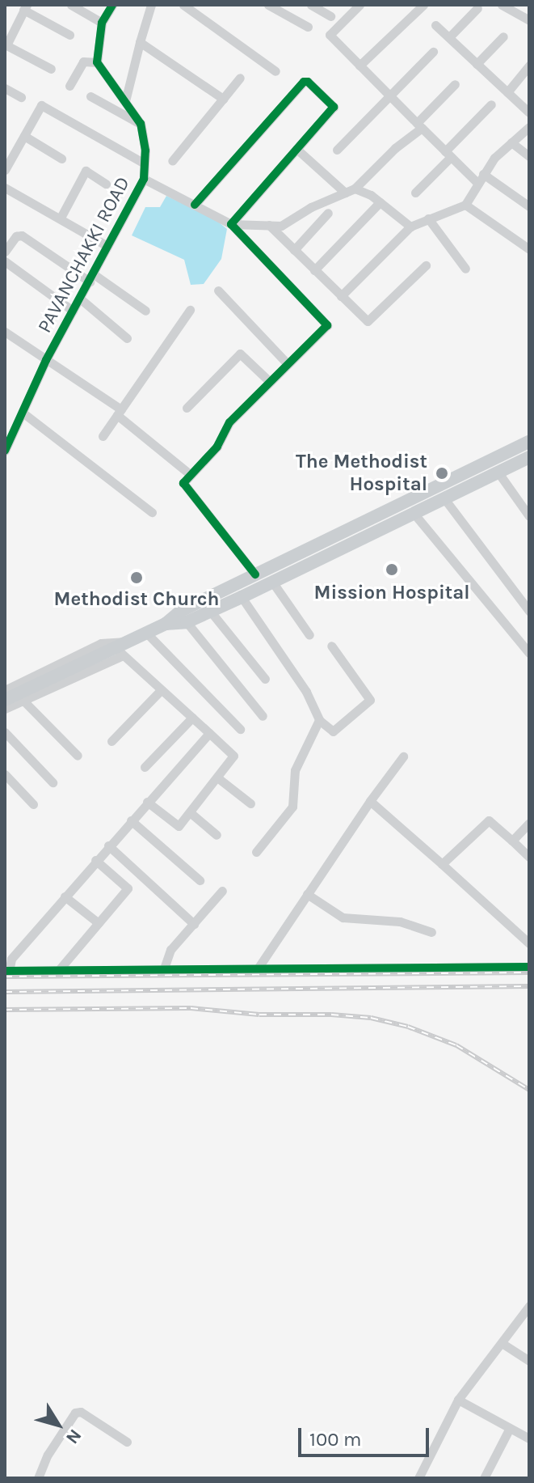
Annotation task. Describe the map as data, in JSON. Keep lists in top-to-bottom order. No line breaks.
{"streets":{"street":["PAVANCHAKKI ROAD"]},"places":["The Methodist Hospital","Mission Hospital","Methodist Church"],"scale_bar":"100 m","north":"bottom right"}
